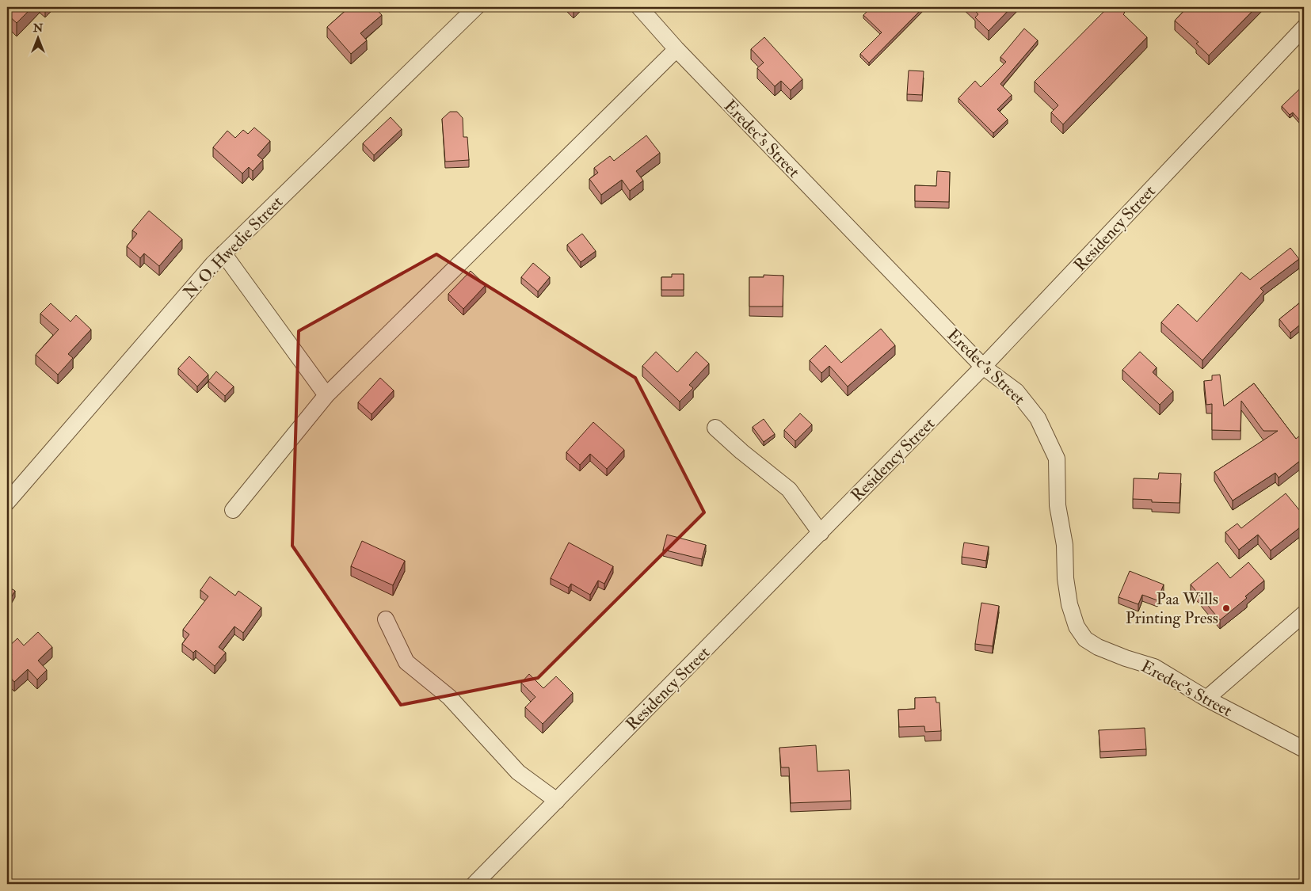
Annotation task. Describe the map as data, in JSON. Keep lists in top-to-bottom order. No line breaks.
{"streets":{"street":["Eredec's Street","Residency Street","N. O. Hwedie Street"]},"crossings":[["Eredec's Street","Residency Street"]],"places":["Paa Wills Printing Press"],"north":"top"}
